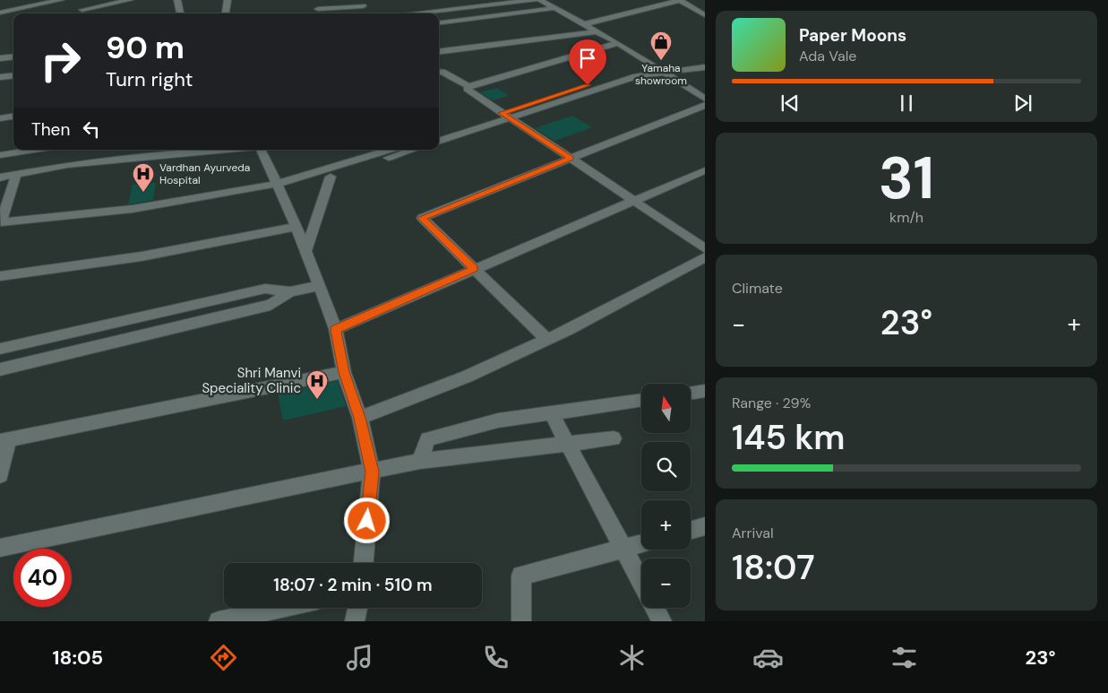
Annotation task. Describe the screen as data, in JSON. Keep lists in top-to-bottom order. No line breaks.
{"places":{"shop":["Yamaha showroom"],"hospital":["Vardhan Ayurveda Hospital","Shri Manvi Speciality Clinic"]},"north":"top","page":{"turn":["90 m","Turn right"],"song":["Paper Moons","Ada Vale"],"then":"Then","tile":[["31","km/h"],"Climate",["Range · 29%","145 km"],["Arrival","18:07"]],"heat":["−","23°","+"],"map_buttons":["+","−"],"limit":"40","trip":"18:07 · 2 min · 510 m","tabs":["18:05","23°"]}}
